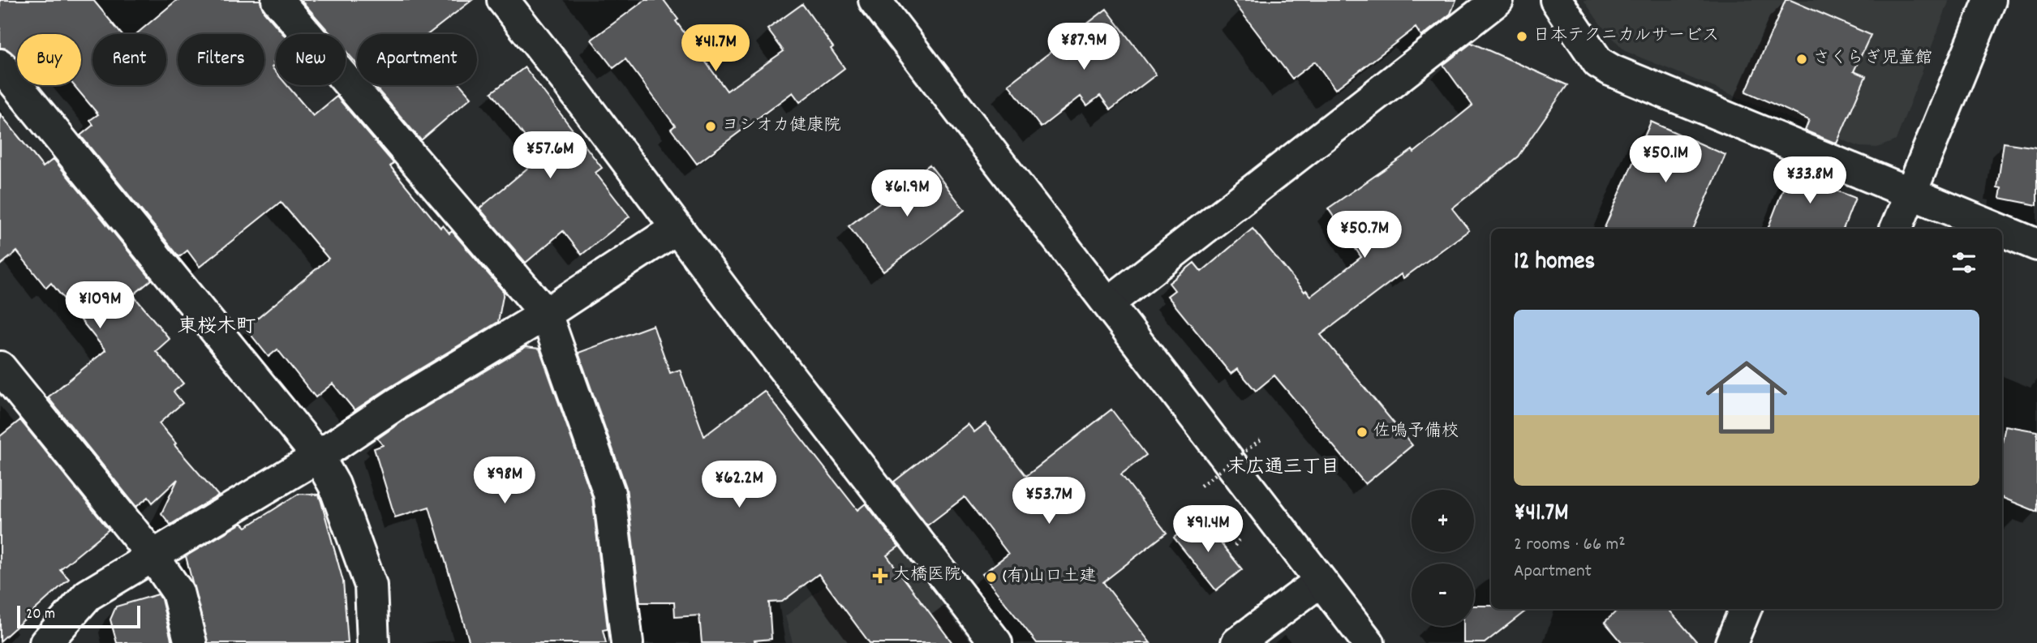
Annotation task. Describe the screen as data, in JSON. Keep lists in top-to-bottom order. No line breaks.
{"districts":["東桜木町","末広通三丁目"],"places":{"other":["日本テクニカルサービス","さくらぎ児童館","ヨシオカ健康院","佐鳴予備校","(有)山口土建"],"health":["大橋医院"]},"scale_bar":"20 m","page":{"price":["¥87.9M","¥41.7M","¥57.6M","¥50.1M","¥33.8M","¥61.9M","¥50.7M","¥109M","¥98M","¥62.2M","¥53.7M","¥91.4M"],"chip":["Buy","Rent","Filters","New","Apartment"],"heading":"12 homes","list":[{"name":"¥41.7M","note":"2 rooms · 66 m² · Apartment"}],"map_buttons":["+","−"],"scale":"20 m"}}
